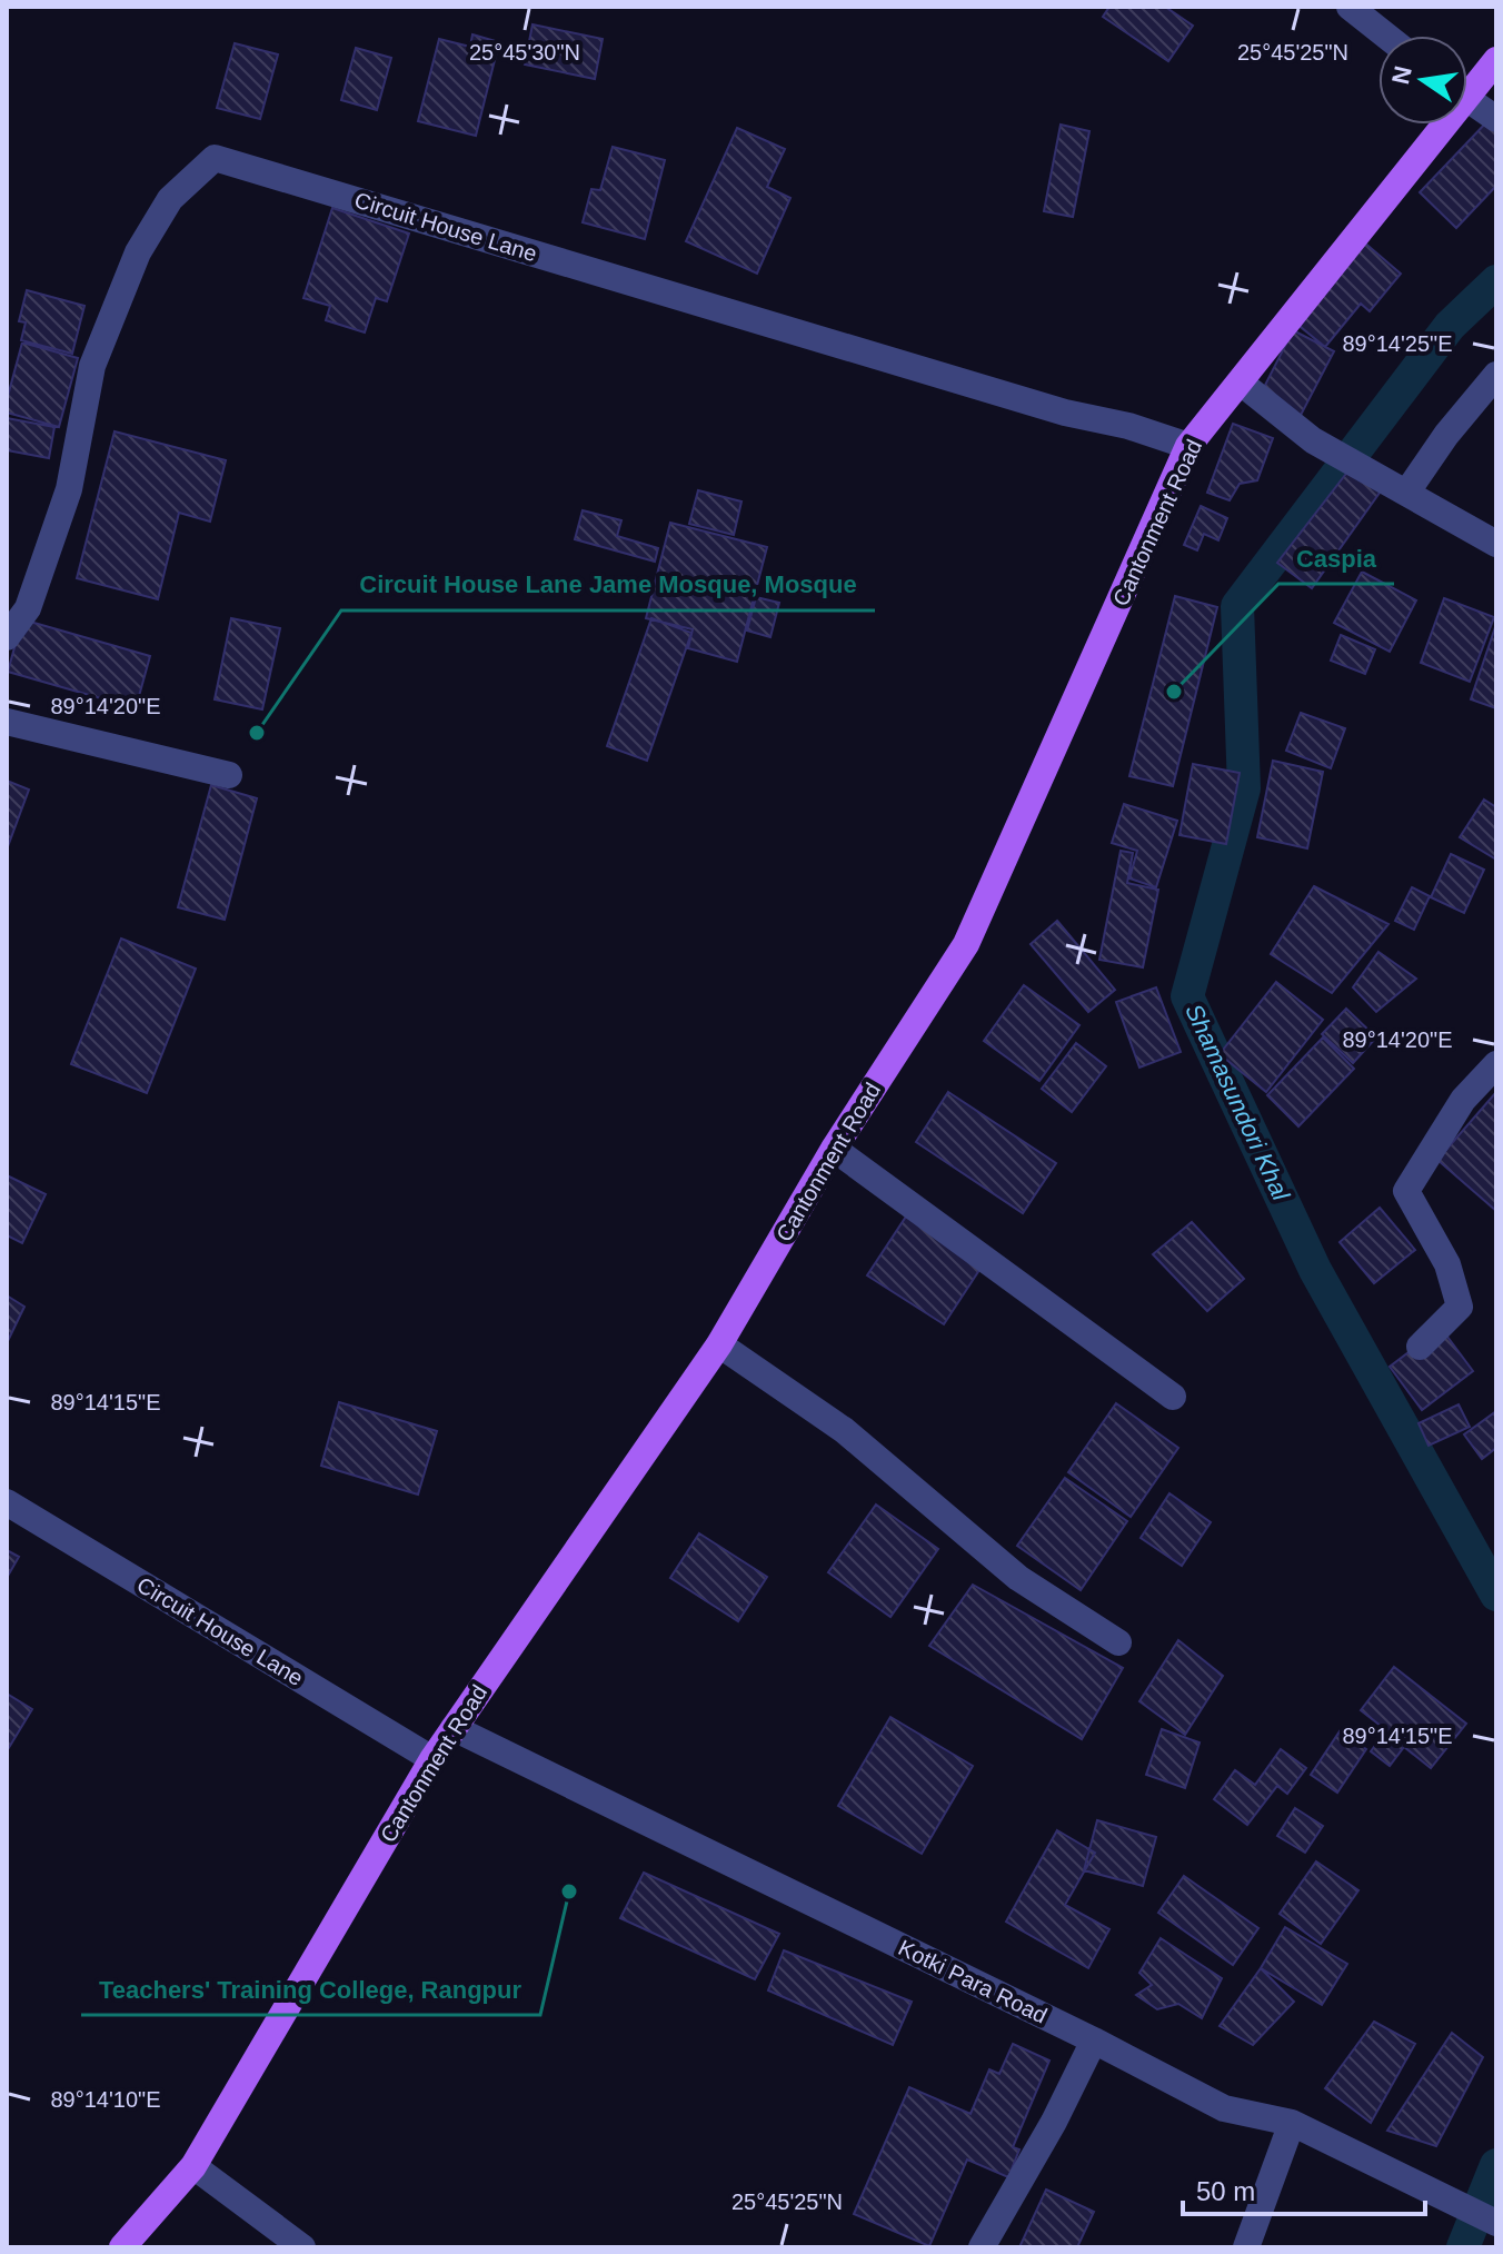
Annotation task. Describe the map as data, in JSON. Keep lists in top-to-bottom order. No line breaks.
{"streets":{"main road":["Cantonment Road"],"street":["Circuit House Lane","Kotki Para Road"]},"crossings":[["Circuit House Lane","Cantonment Road"],["Cantonment Road","Kotki Para Road"]],"water":["Shamasundori Khal"],"places":["Caspia","Circuit House Lane Jame Mosque, Mosque","Teachers' Training College, Rangpur"],"scale_bar":"50 m","north":"left","coordinates":["25°45'30\"N","25°45'25\"N","89°14'25\"E","89°14'20\"E","89°14'15\"E","89°14'10\"E"]}
